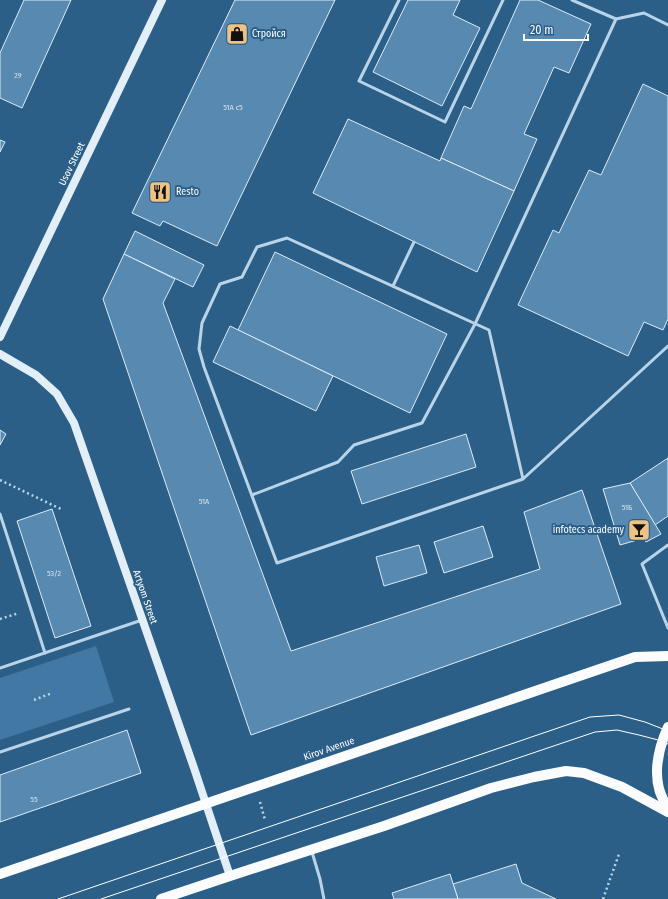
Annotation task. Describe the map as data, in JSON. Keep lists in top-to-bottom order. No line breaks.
{"streets":{"main road":["Usov Street","Artyom Street","Kirov Avenue"]},"crossings":[["Artyom Street","Kirov Avenue"]],"places":{"shop":["Стройся"],"restaurant":["Resto"],"bar":["infotecs academy"]},"house_numbers":["29","51А с5","51А","51Б","53/2","55"],"scale_bar":"20 m"}
